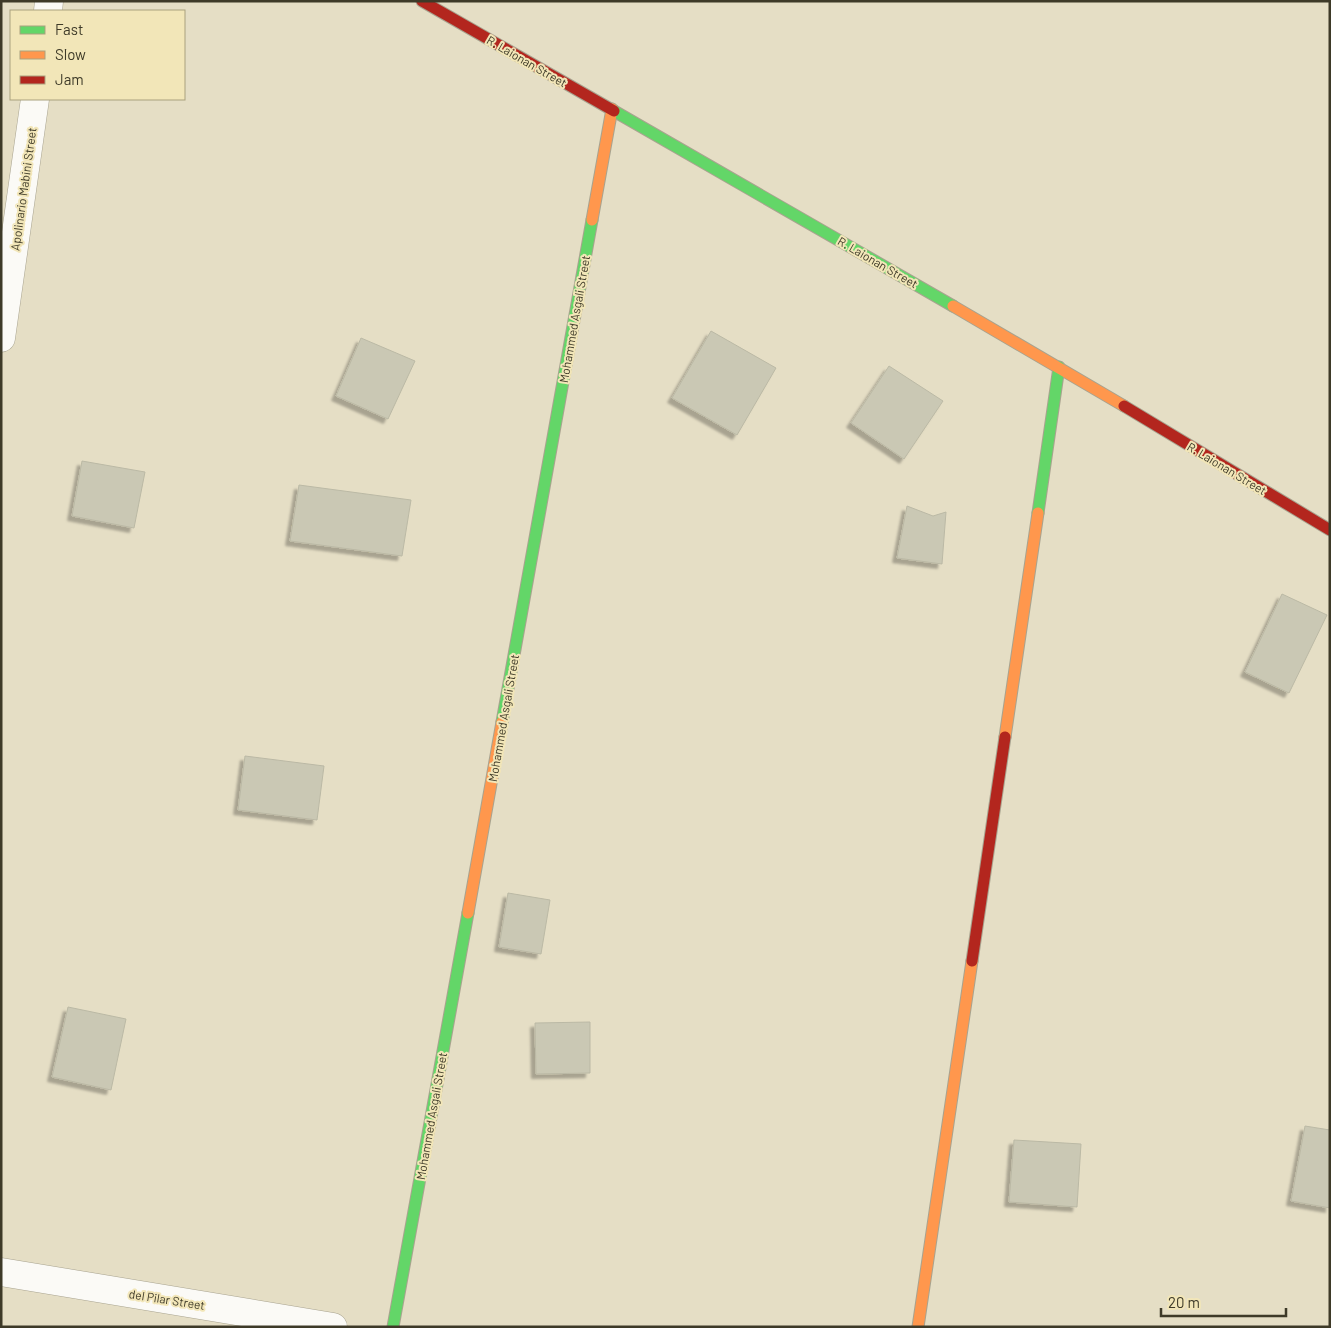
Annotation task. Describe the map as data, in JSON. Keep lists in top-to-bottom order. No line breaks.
{"streets":{"street":["R. Laionan Street","Apolinario Mabini Street","Mohammed Asgali Street","del Pilar Street"]},"crossings":[["R. Laionan Street","Mohammed Asgali Street"]],"legend":["Fast","Slow","Jam"],"scale_bar":"20 m"}
